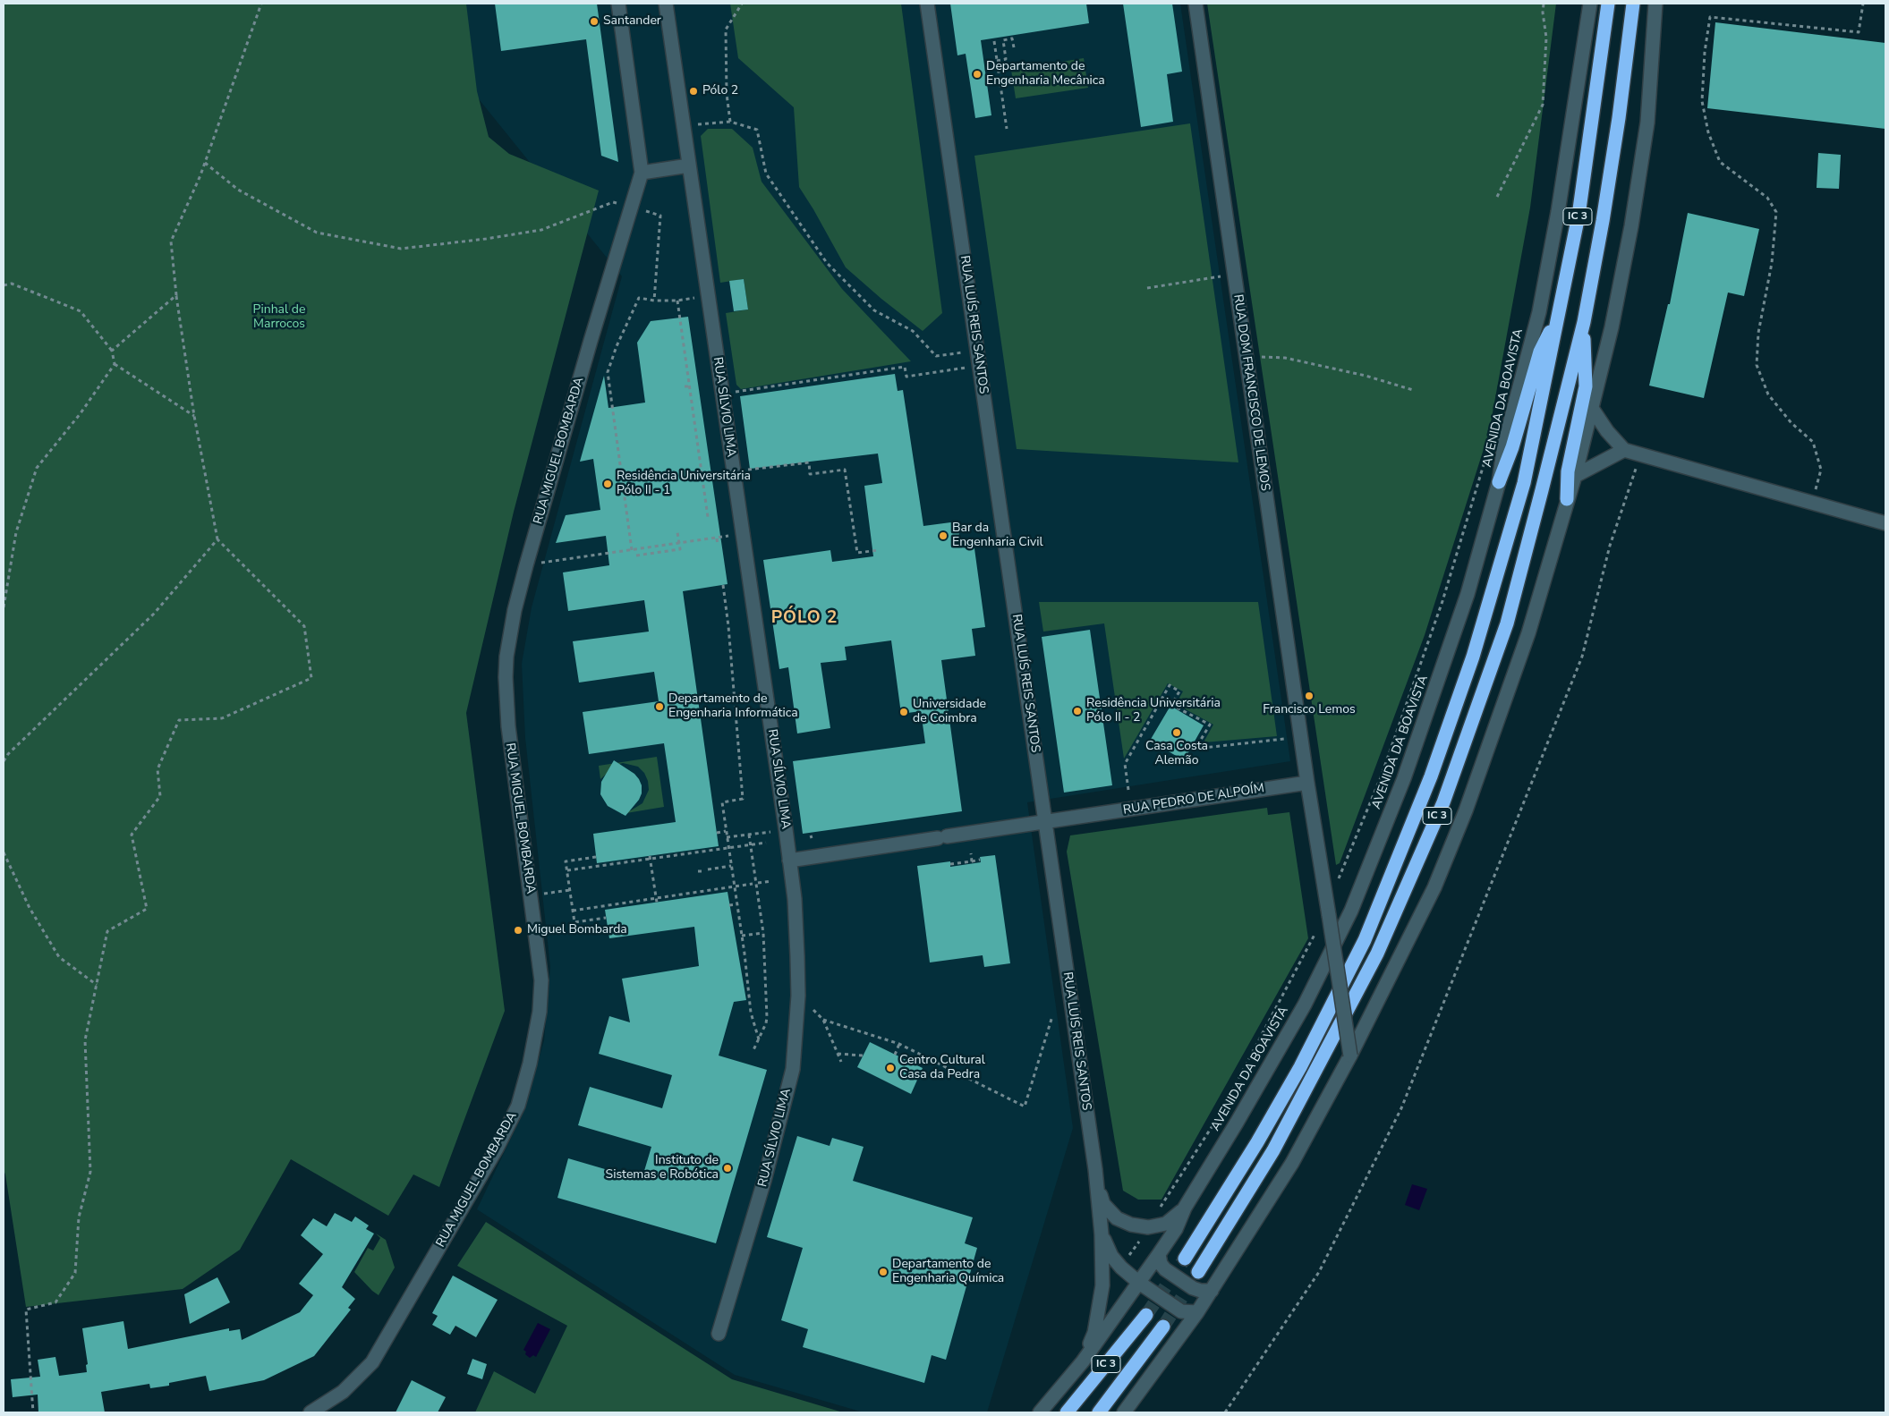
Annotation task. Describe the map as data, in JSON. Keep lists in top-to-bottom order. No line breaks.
{"streets":{"highway":["IC 3"],"street":["RUA LUÍS REIS SANTOS","RUA DOM FRANCISCO DE LEMOS","AVENIDA DA BOAVISTA","RUA SÍLVIO LIMA","RUA MIGUEL BOMBARDA","RUA PEDRO DE ALPOÍM"]},"crossings":[["RUA LUÍS REIS SANTOS","AVENIDA DA BOAVISTA"],["RUA LUÍS REIS SANTOS","RUA PEDRO DE ALPOÍM"],["RUA DOM FRANCISCO DE LEMOS","RUA PEDRO DE ALPOÍM"],["RUA SÍLVIO LIMA","RUA PEDRO DE ALPOÍM"]],"districts":["PÓLO 2"],"parks":["Pinhal de Marrocos"],"places":["Santander","Departamento de Engenharia Mecânica","Pólo 2","Residência Universitária Pólo II - 1","Bar da Engenharia Civil","Francisco Lemos","Departamento de Engenharia Informática","Residência Universitária Pólo II - 2","Universidade de Coimbra","Casa Costa Alemão","Miguel Bombarda","Centro Cultural Casa da Pedra","Instituto de Sistemas e Robótica","Departamento de Engenharia Química"]}
